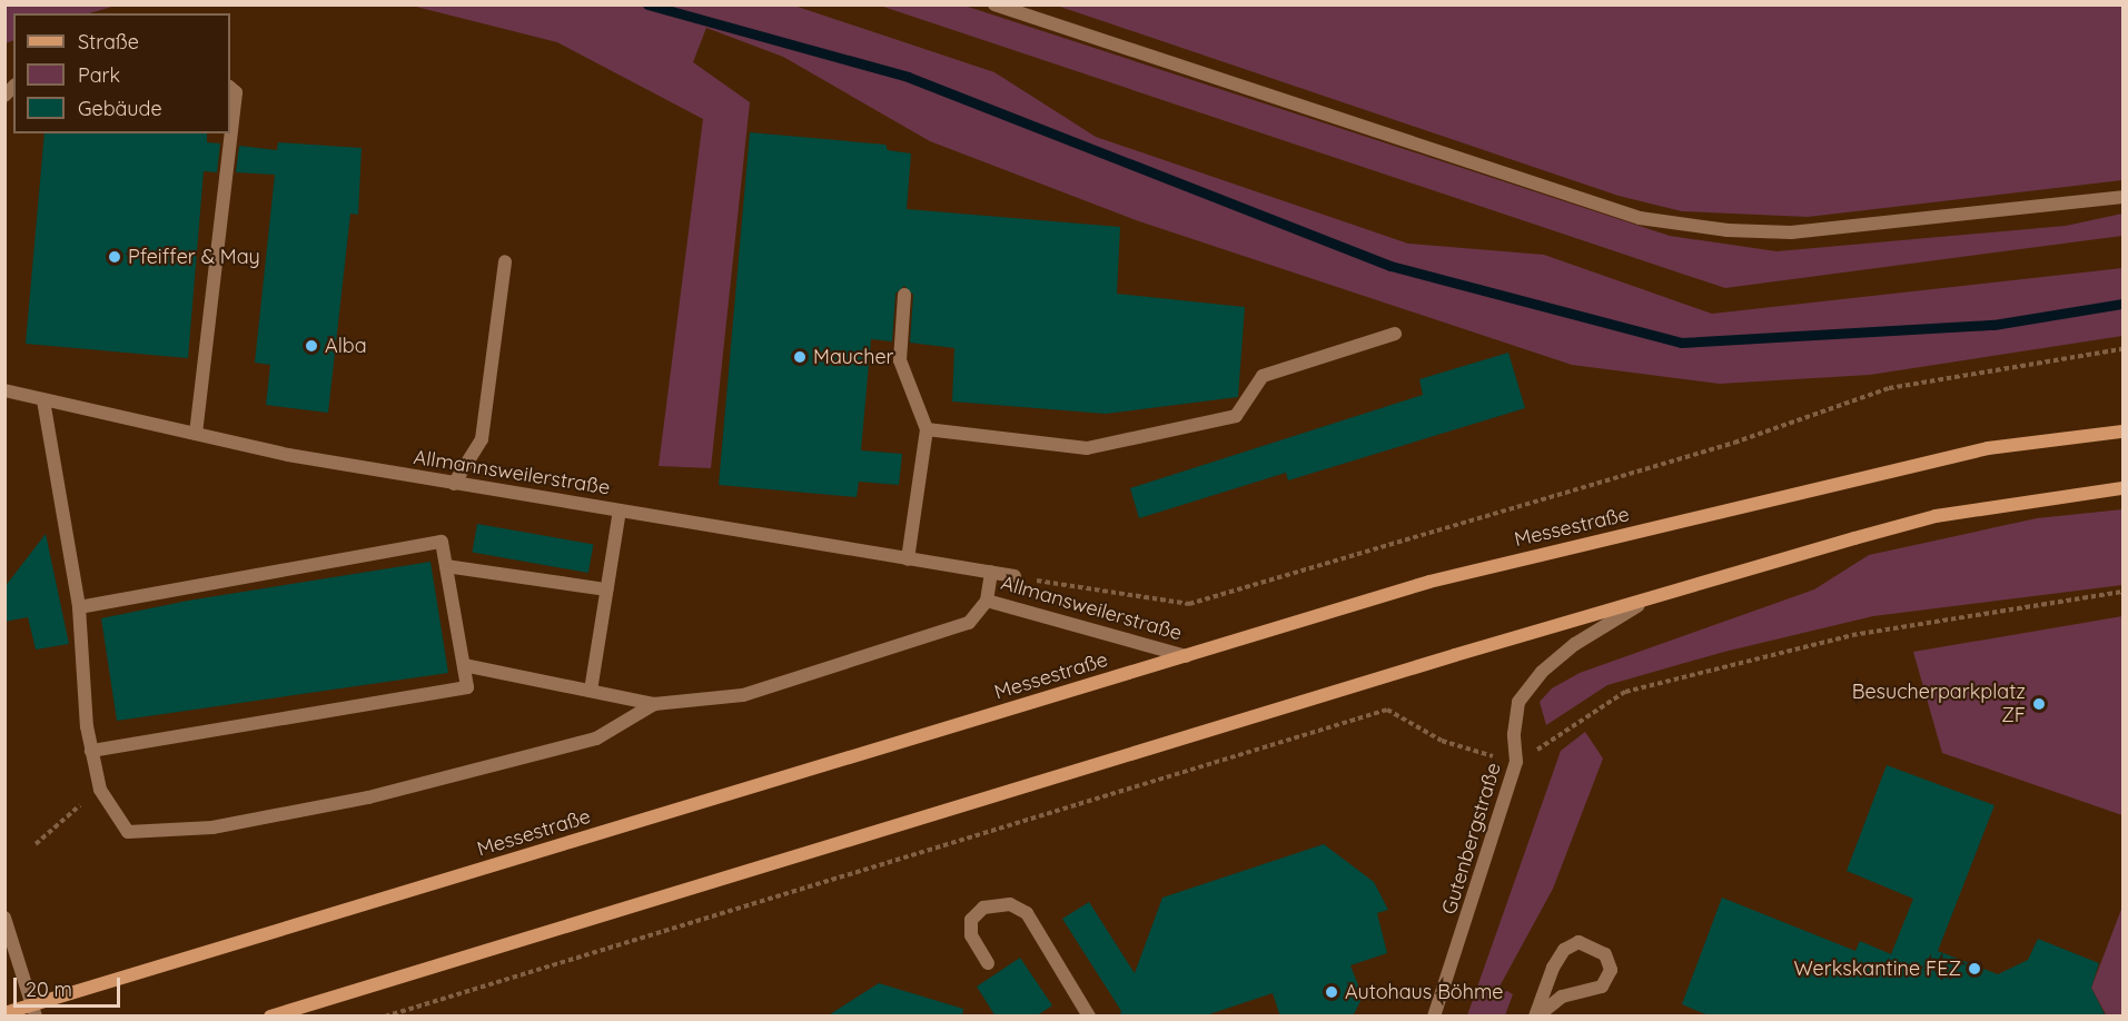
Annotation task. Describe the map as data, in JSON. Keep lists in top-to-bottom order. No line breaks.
{"streets":{"street":["Allmannsweilerstraße","Messestraße","Allmansweilerstraße","Gutenbergstraße"]},"crossings":[["Messestraße","Allmansweilerstraße"]],"places":["Pfeiffer & May","Alba","Maucher","Besucherparkplatz ZF","Werkskantine FEZ","Autohaus Böhme"],"legend":["Straße","Park","Gebäude"],"scale_bar":"20 m"}
